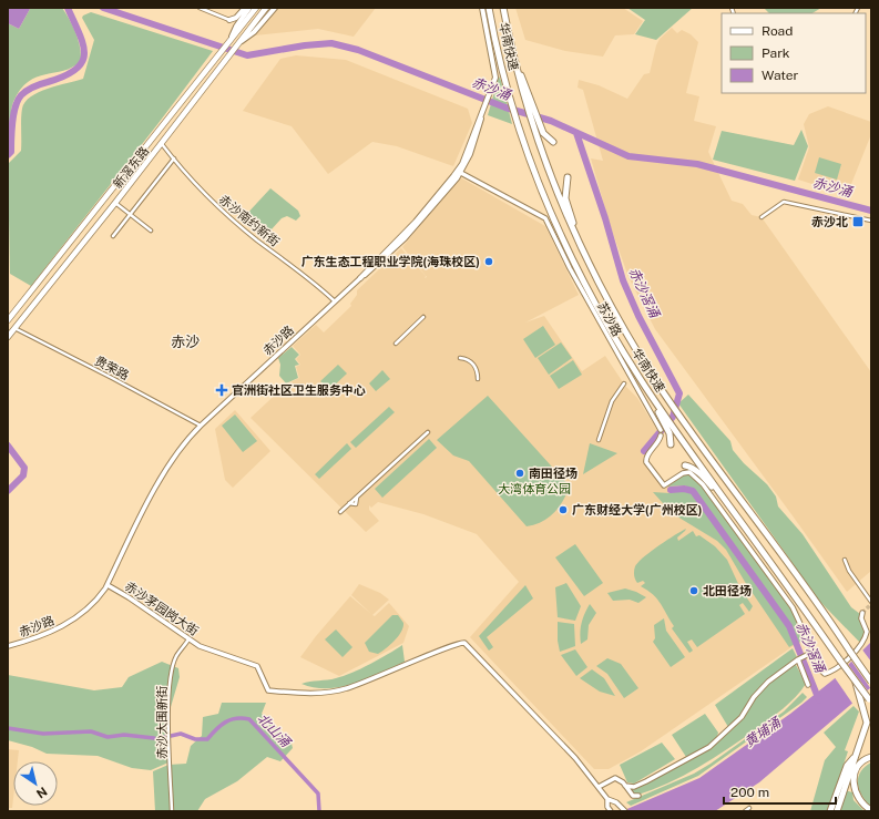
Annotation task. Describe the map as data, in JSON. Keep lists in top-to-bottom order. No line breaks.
{"streets":{"highway":["华南快速","新滘东路"],"main road":["赤沙路"],"street":["赤沙南约新街","苏沙路","贵荣路","赤沙茅园岗大街","赤沙大围新街"]},"crossings":[["新滘东路","赤沙南约新街"],["新滘东路","贵荣路"],["赤沙南约新街","赤沙路"],["苏沙路","赤沙路"],["赤沙路","贵荣路"],["赤沙路","赤沙茅园岗大街"],["赤沙茅园岗大街","赤沙大围新街"]],"districts":["赤沙"],"water":["赤沙涌","赤沙滘涌","北山涌","黄埔涌"],"parks":["大湾体育公园"],"places":{"transit":["赤沙北"],"other":["广东生态工程职业学院(海珠校区)","南田径场","广东财经大学(广州校区)","北田径场"],"health":["官洲街社区卫生服务中心"]},"legend":["Road","Park","Water"],"scale_bar":"200 m","north":"bottom right"}
